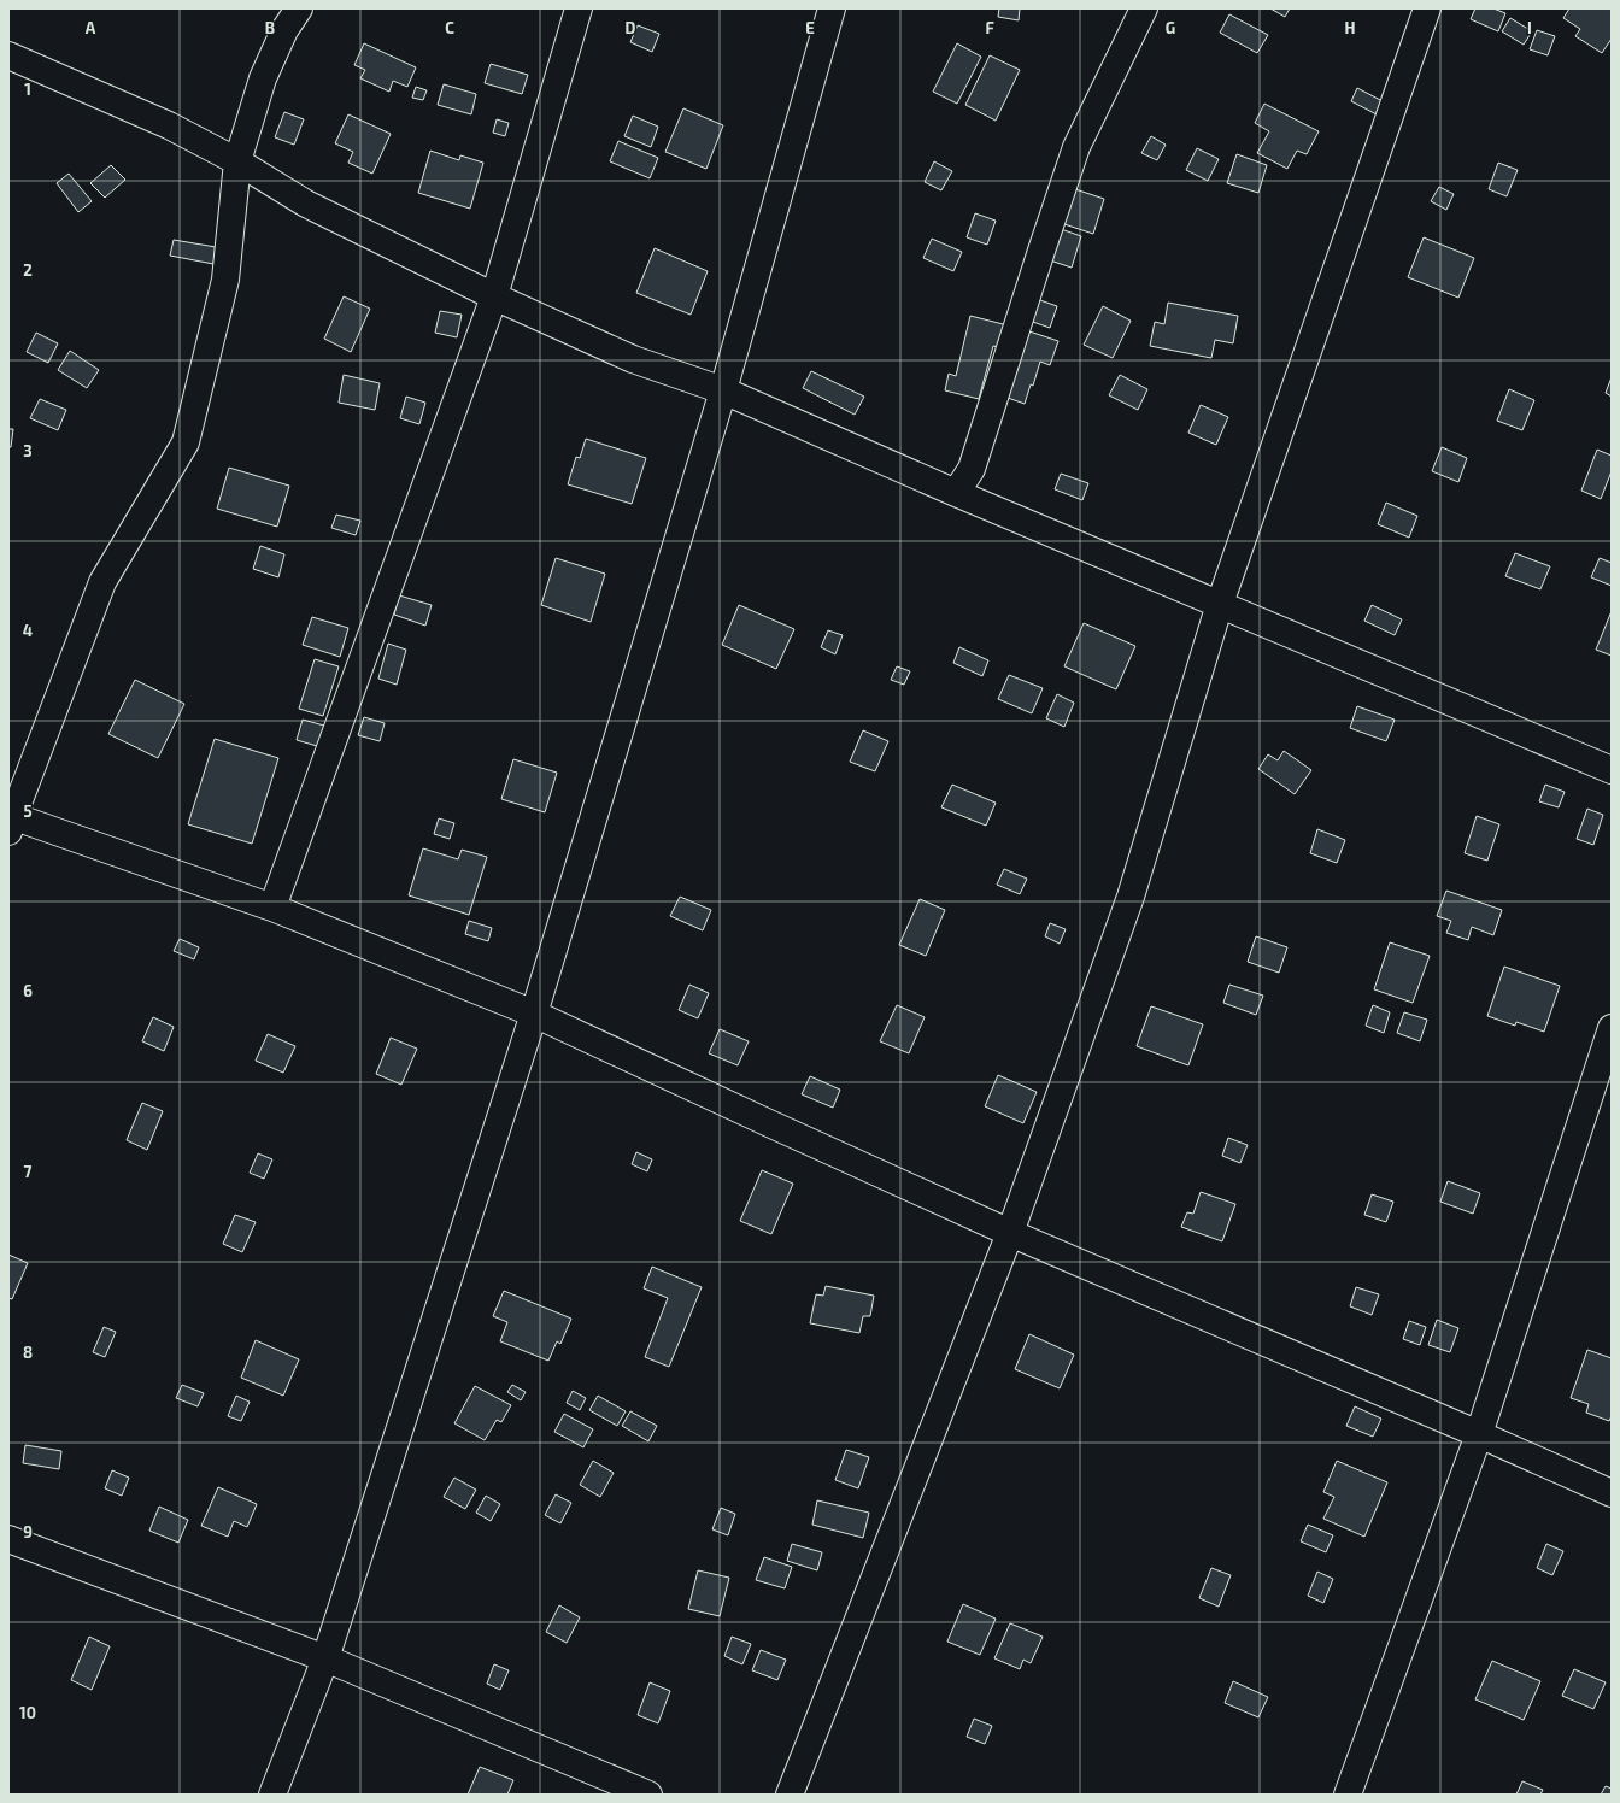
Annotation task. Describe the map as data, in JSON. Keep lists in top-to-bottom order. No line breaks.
{"grid":{"columns":["A","B","C","D","E","F","G","H","I"],"rows":["1","2","3","4","5","6","7","8","9","10"]}}
